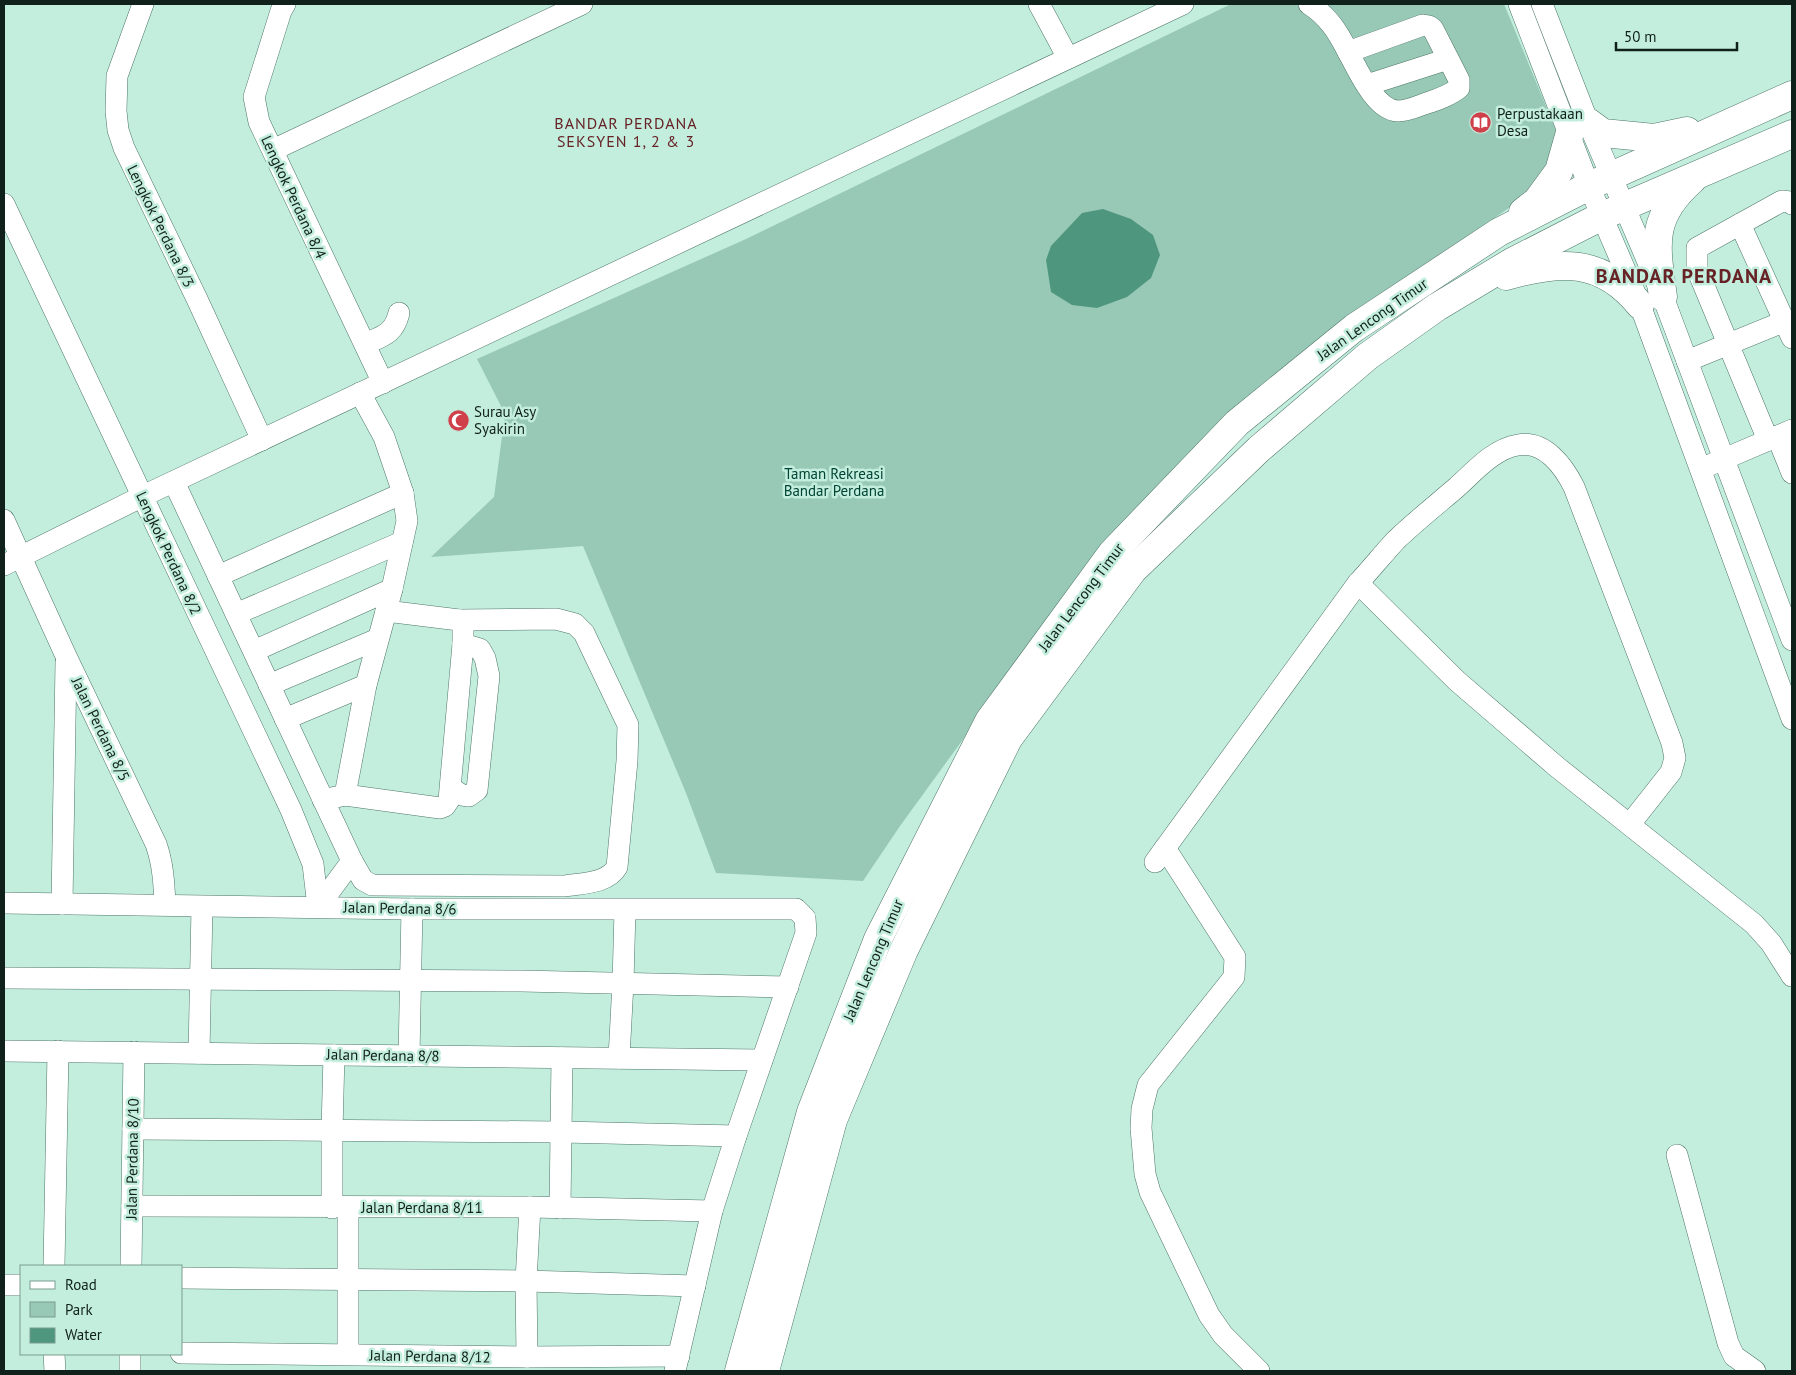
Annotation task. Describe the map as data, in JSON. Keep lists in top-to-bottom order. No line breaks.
{"streets":{"highway":["Jalan Lencong Timur"],"street":["Lengkok Perdana 8/4","Lengkok Perdana 8/3","Lengkok Perdana 8/2","Jalan Perdana 8/5","Jalan Perdana 8/6","Jalan Perdana 8/8","Jalan Perdana 8/10","Jalan Perdana 8/11","Jalan Perdana 8/12"]},"crossings":[["Lengkok Perdana 8/2","Jalan Perdana 8/6"],["Jalan Perdana 8/5","Jalan Perdana 8/6"],["Jalan Perdana 8/8","Jalan Perdana 8/10"],["Jalan Perdana 8/10","Jalan Perdana 8/11"]],"districts":["BANDAR PERDANA SEKSYEN 1, 2 & 3","BANDAR PERDANA"],"parks":["Taman Rekreasi Bandar Perdana"],"places":{"library":["Perpustakaan Desa"],"mosque":["Surau Asy Syakirin"]},"legend":["Road","Park","Water"],"scale_bar":"50 m"}
